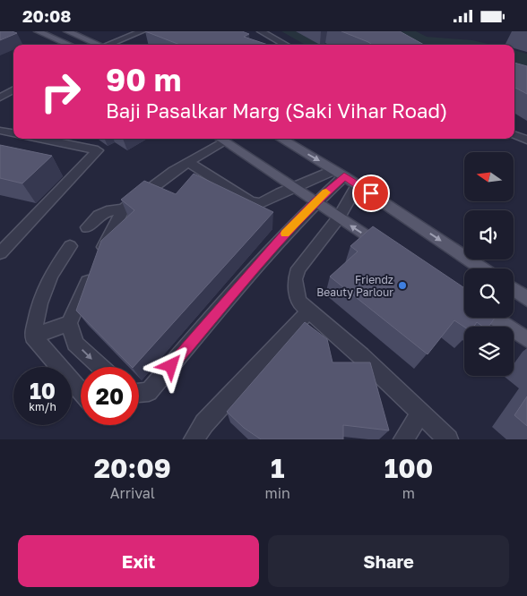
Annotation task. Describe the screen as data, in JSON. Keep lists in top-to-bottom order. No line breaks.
{"places":["Friendz Beauty Parlour"],"north":"left","page":{"status":"20:08","turn":["90 m","Baji Pasalkar Marg (Saki Vihar Road)"],"speed":"10 km/h","limit":"20","eta":["20:09","Arrival","1","min","100","m"],"buttons":["Exit","Share"]}}
